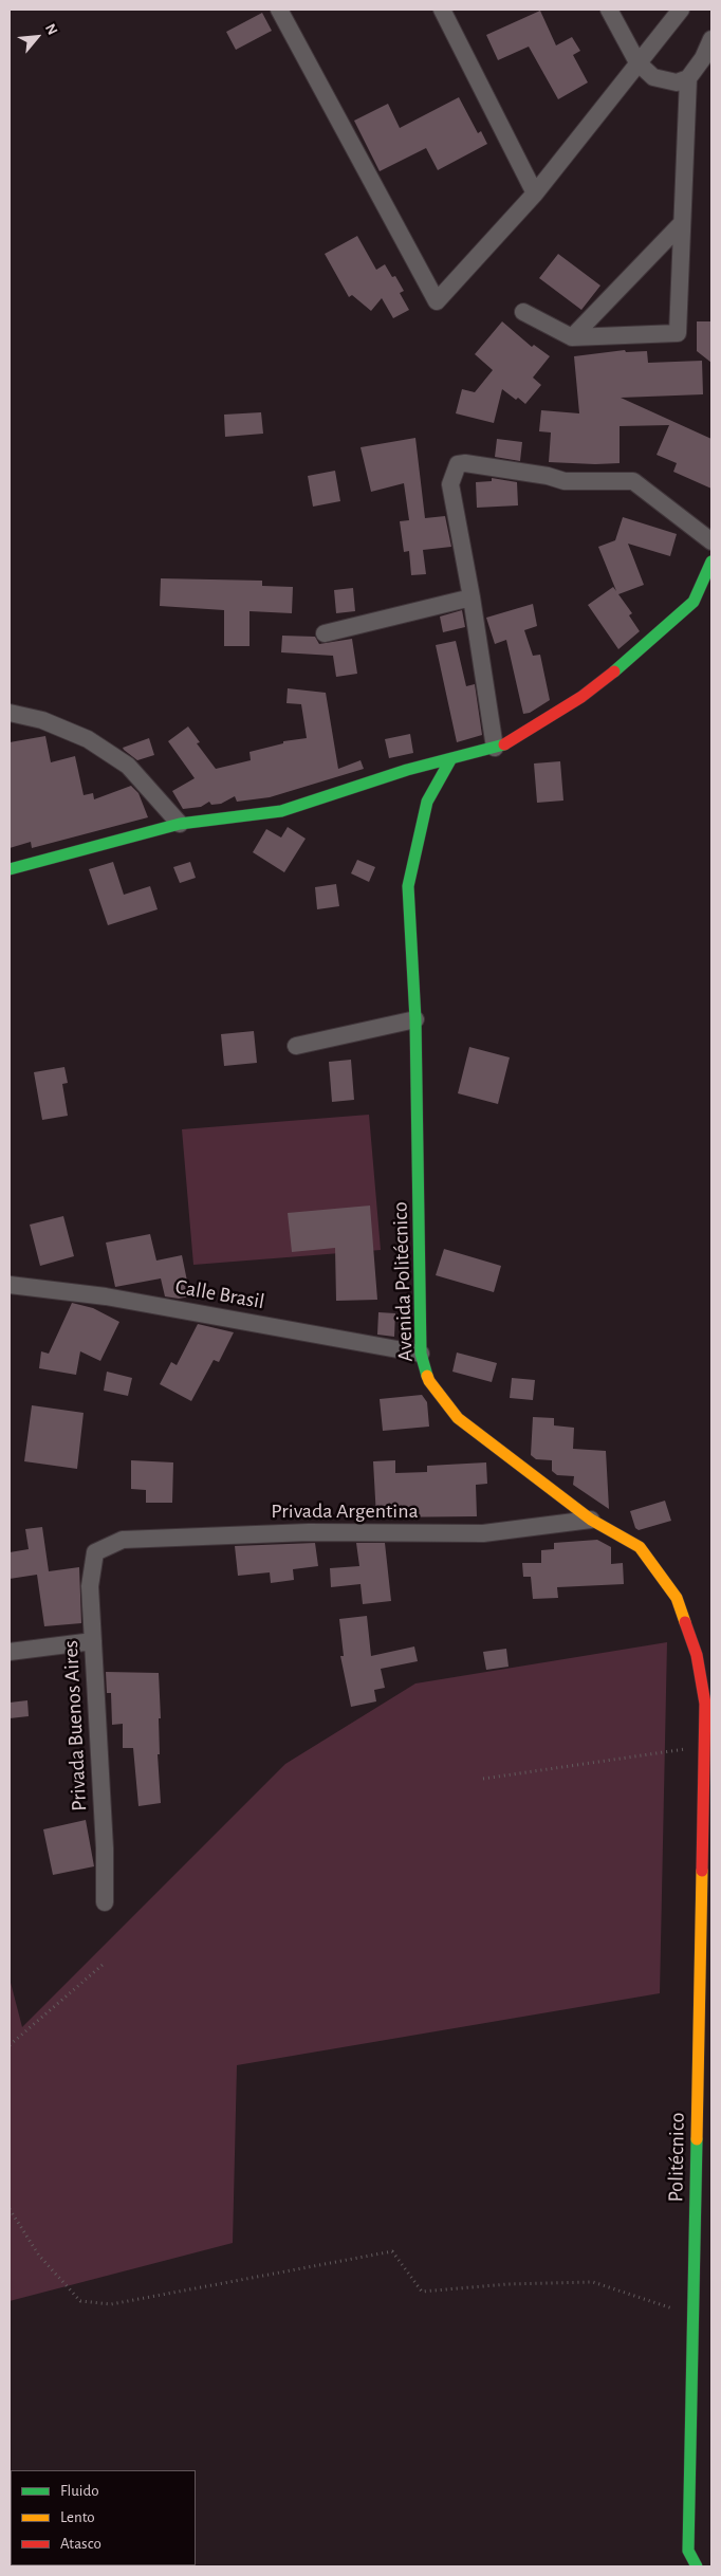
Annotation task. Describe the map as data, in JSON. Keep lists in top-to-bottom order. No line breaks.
{"streets":{"street":["Avenida Politécnico","Calle Brasil","Privada Argentina","Privada Buenos Aires","Politécnico"]},"crossings":[["Avenida Politécnico","Calle Brasil"],["Avenida Politécnico","Privada Argentina"],["Avenida Politécnico","Politécnico"],["Privada Argentina","Privada Buenos Aires"]],"legend":["Fluido","Lento","Atasco"],"north":"top right"}
